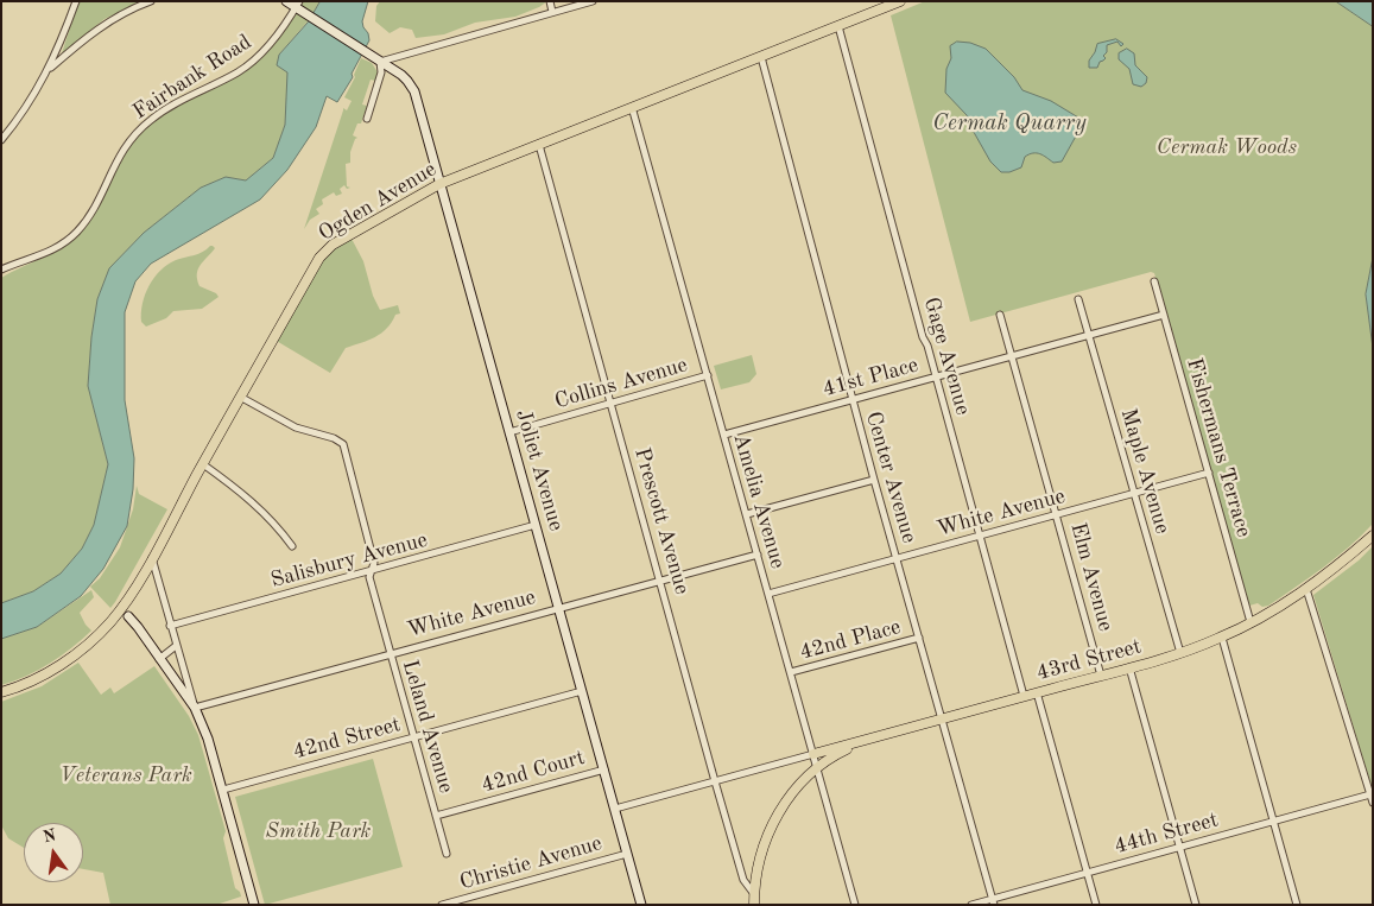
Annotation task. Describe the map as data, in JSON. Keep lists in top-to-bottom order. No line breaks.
{"streets":{"main road":["Ogden Avenue","Prescott Avenue","43rd Street"],"street":["Fairbank Road","Gage Avenue","41st Place","Collins Avenue","Fishermans Terrace","Joliet Avenue","Maple Avenue","Center Avenue","Amelia Avenue","White Avenue","Salisbury Avenue","Elm Avenue","42nd Place","Leland Avenue","42nd Street","42nd Court","44th Street","Christie Avenue"]},"crossings":[["Fairbank Road","Joliet Avenue"],["Ogden Avenue","Gage Avenue"],["Ogden Avenue","Joliet Avenue"],["Ogden Avenue","Center Avenue"],["Ogden Avenue","Amelia Avenue"],["Ogden Avenue","Prescott Avenue"],["Ogden Avenue","Leland Avenue"],["Gage Avenue","41st Place"],["Gage Avenue","White Avenue"],["Gage Avenue","43rd Street"],["41st Place","Fishermans Terrace"],["41st Place","Maple Avenue"],["41st Place","Center Avenue"],["41st Place","Amelia Avenue"],["41st Place","Elm Avenue"],["Collins Avenue","Joliet Avenue"],["Collins Avenue","Amelia Avenue"],["Collins Avenue","Prescott Avenue"],["Fishermans Terrace","White Avenue"],["Fishermans Terrace","43rd Street"],["Joliet Avenue","White Avenue"],["Joliet Avenue","Salisbury Avenue"],["Joliet Avenue","42nd Street"],["Joliet Avenue","42nd Court"],["Joliet Avenue","Christie Avenue"],["Maple Avenue","White Avenue"],["Maple Avenue","43rd Street"],["Center Avenue","White Avenue"],["Center Avenue","42nd Place"],["Center Avenue","43rd Street"],["Center Avenue","44th Street"],["Amelia Avenue","White Avenue"],["Amelia Avenue","42nd Place"],["White Avenue","Prescott Avenue"],["White Avenue","Elm Avenue"],["White Avenue","Leland Avenue"],["Salisbury Avenue","Leland Avenue"],["Elm Avenue","43rd Street"],["Leland Avenue","42nd Street"],["Leland Avenue","42nd Court"]],"water":["Cermak Quarry"],"parks":["Cermak Woods","Veterans Park","Smith Park"],"north":"top"}
